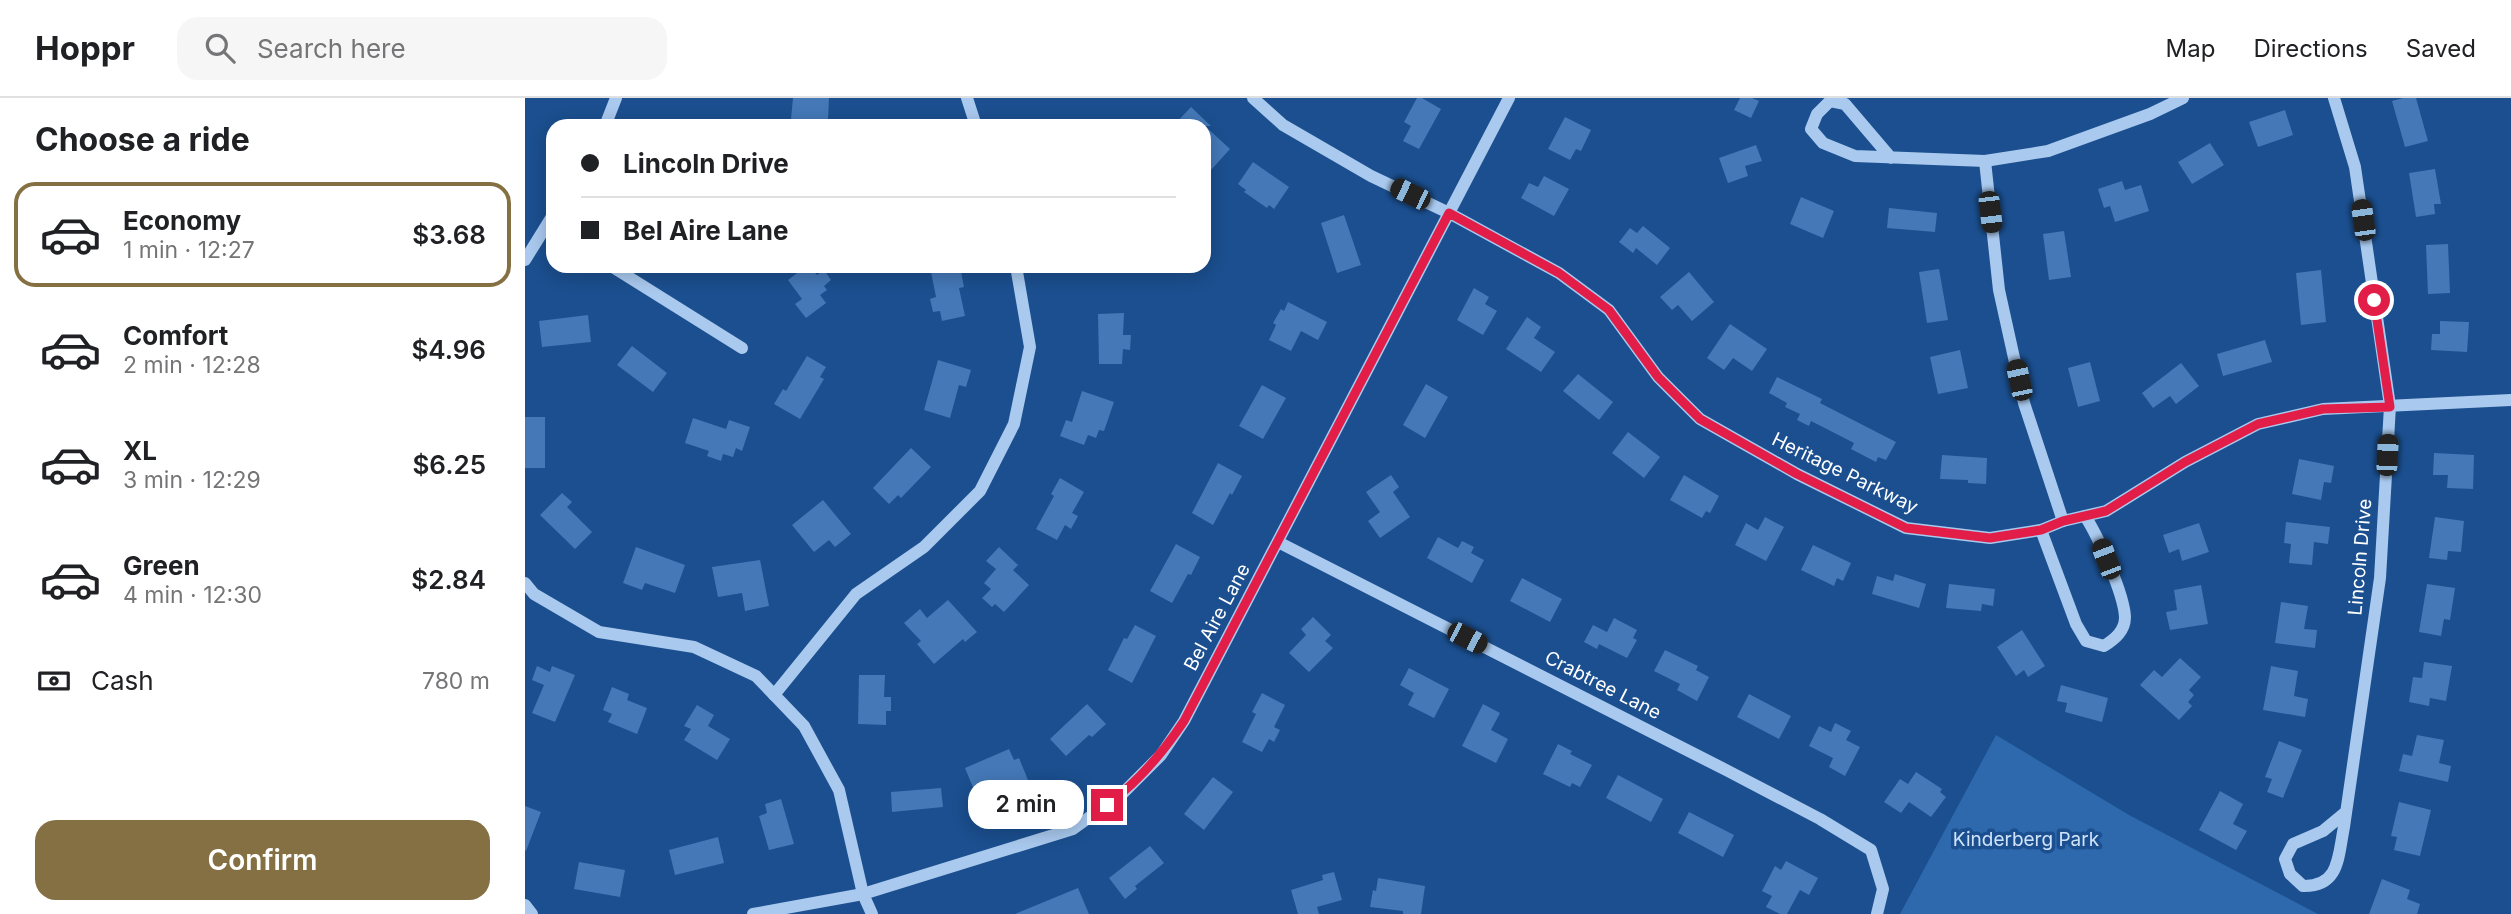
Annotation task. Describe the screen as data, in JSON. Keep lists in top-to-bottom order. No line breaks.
{"streets":{"street":["Heritage Parkway","Lincoln Drive","Bel Aire Lane","Crabtree Lane"]},"crossings":[["Heritage Parkway","Lincoln Drive"],["Heritage Parkway","Bel Aire Lane"],["Bel Aire Lane","Crabtree Lane"]],"parks":["Kinderberg Park"],"page":{"header":"Hoppr","search":"Search here","nav":["Map","Directions","Saved"],"heading":"Choose a ride","banner":["Lincoln Drive","Bel Aire Lane"],"list":[{"name":"Economy","note":"1 min · 12:27","value":"$3.68"},{"name":"Comfort","note":"2 min · 12:28","value":"$4.96"},{"name":"XL","note":"3 min · 12:29","value":"$6.25"},{"name":"Green","note":"4 min · 12:30","value":"$2.84"}],"pay":["Cash","780 m"],"bubble":"2 min","buttons":"Confirm"}}
